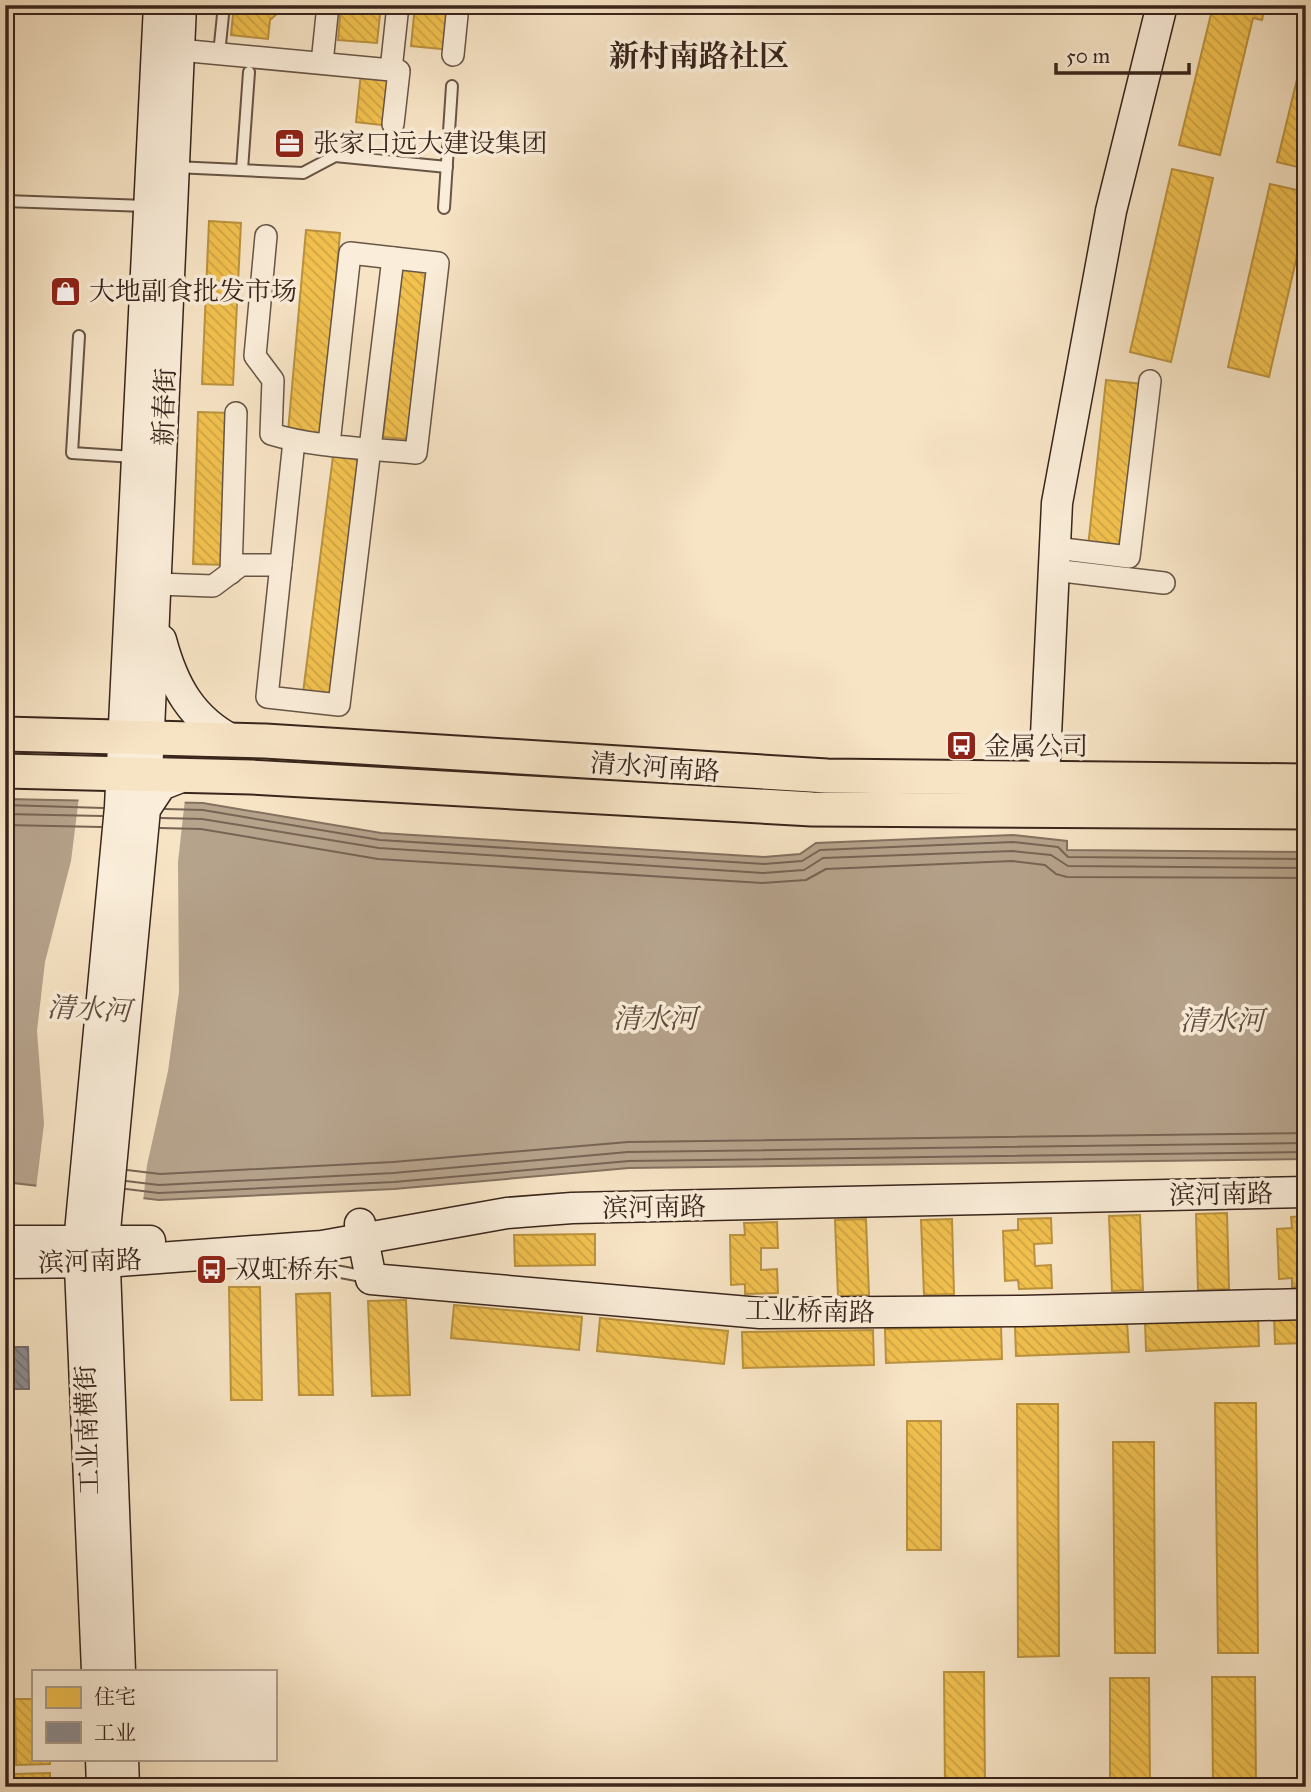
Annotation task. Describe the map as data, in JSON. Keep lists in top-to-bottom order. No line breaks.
{"streets":{"main road":["新春街","清水河南路","滨河南路","工业桥南路","工业南横街"]},"crossings":[["新春街","清水河南路"],["新春街","工业南横街"],["滨河南路","工业南横街"]],"districts":["新村南路社区"],"water":["清水河"],"places":{"office":["张家口远大建设集团"],"shop":["大地副食批发市场"],"bus stop":["金属公司","双虹桥东"]},"legend":["住宅","工业"],"scale_bar":"50 m"}
